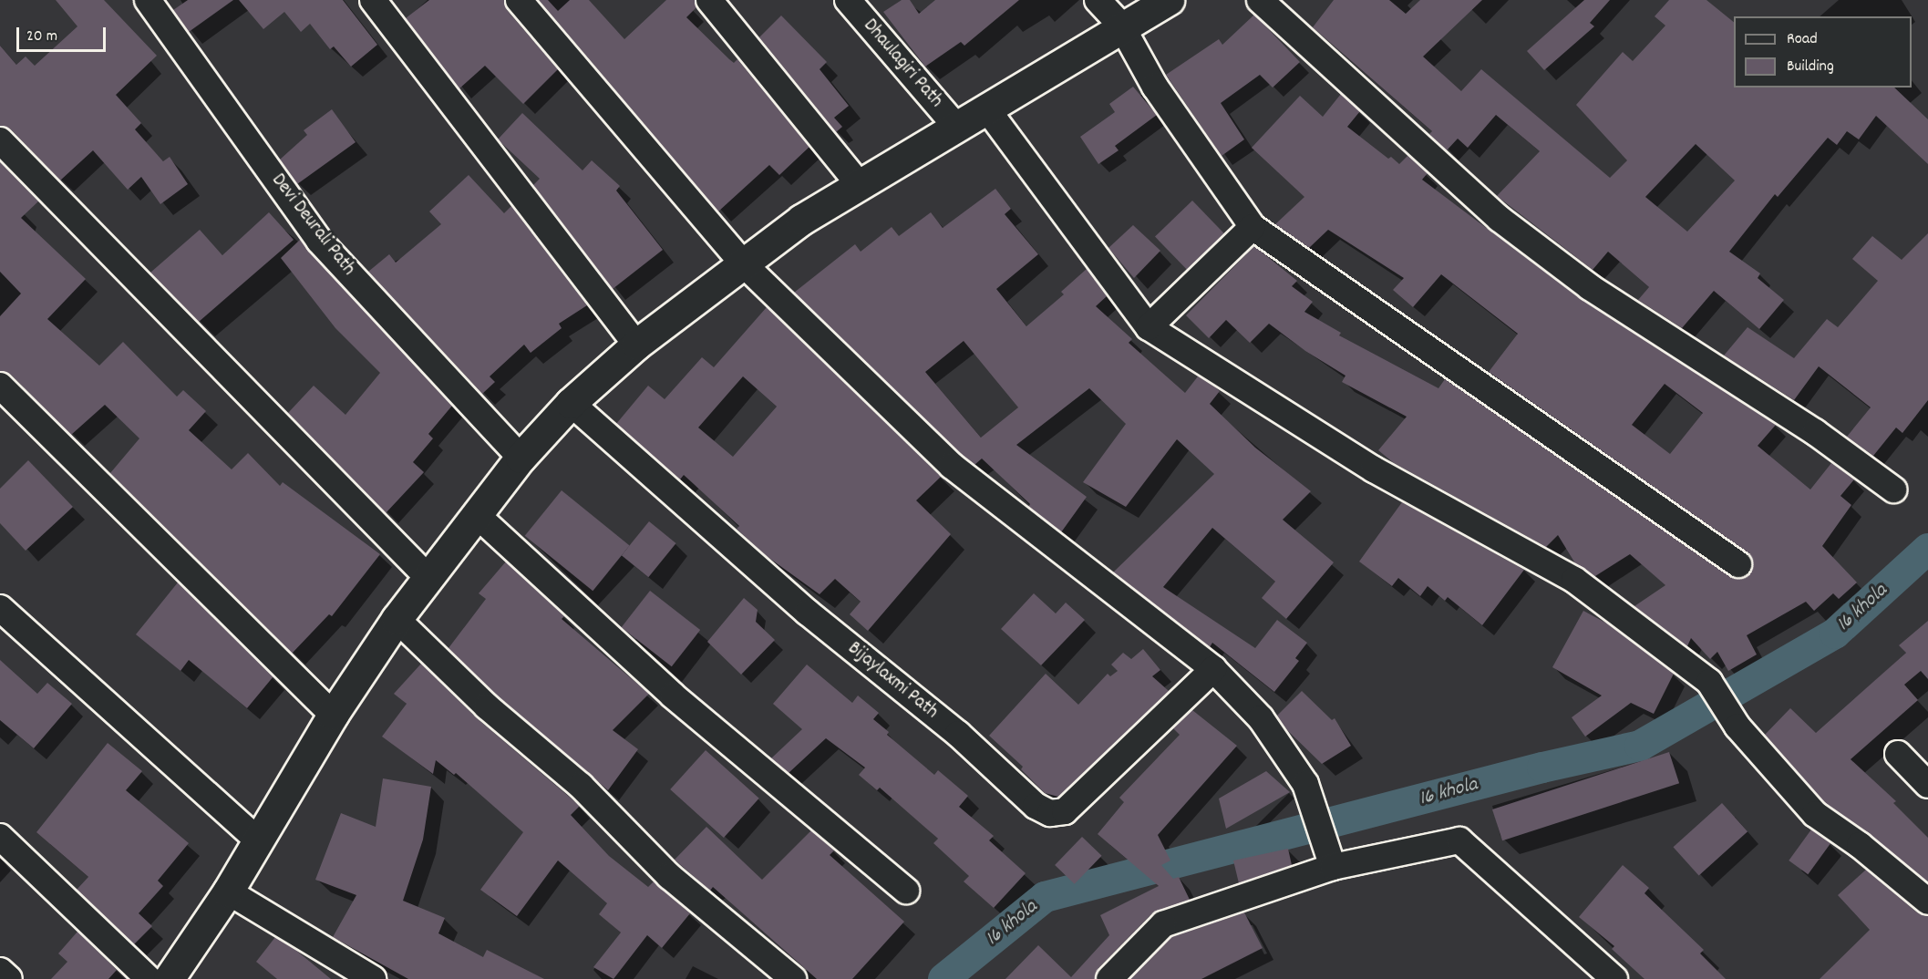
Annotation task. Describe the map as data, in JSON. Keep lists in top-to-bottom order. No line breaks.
{"streets":{"street":["Dhaulagiri Path","Devi Deurali Path","Bijaylaxmi Path"]},"water":["16 khola"],"legend":["Road","Building"],"scale_bar":"20 m"}
